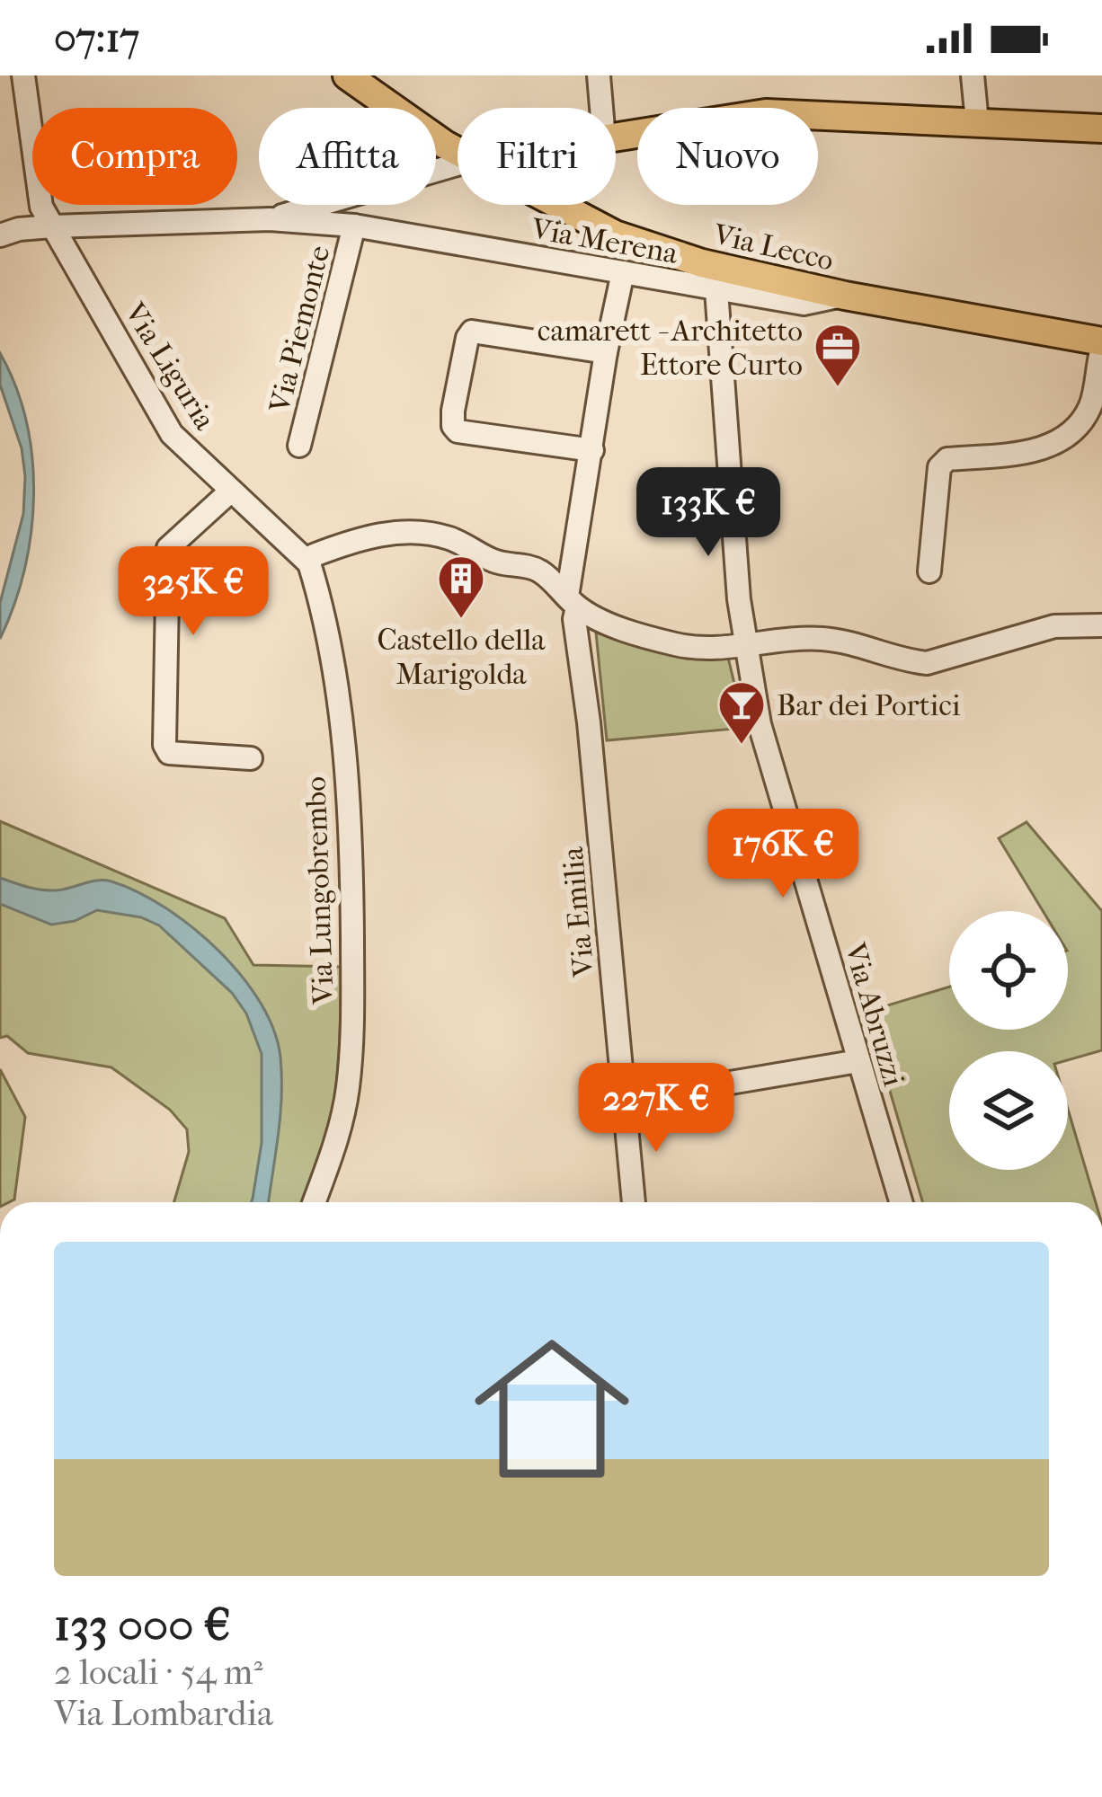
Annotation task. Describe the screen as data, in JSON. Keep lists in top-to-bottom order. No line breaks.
{"streets":{"main road":["Via Lecco"],"street":["Via Merena","Via Piemonte","Via Liguria","Via Lungobrembo","Via Emilia","Via Abruzzi"]},"crossings":[["Via Merena","Via Lecco"],["Via Merena","Via Piemonte"],["Via Merena","Via Liguria"],["Via Merena","Via Emilia"],["Via Merena","Via Abruzzi"],["Via Liguria","Via Lungobrembo"]],"places":{"office":["camarett - Architetto Ettore Curto"],"building":["Castello della Marigolda"],"bar":["Bar dei Portici"]},"page":{"status":"07:17","chip":["Compra","Affitta","Filtri","Nuovo"],"price":["133K €","325K €","176K €","227K €"],"list":[{"name":"133 000 €","note":"2 locali · 54 m² · Via Lombardia"}]}}
